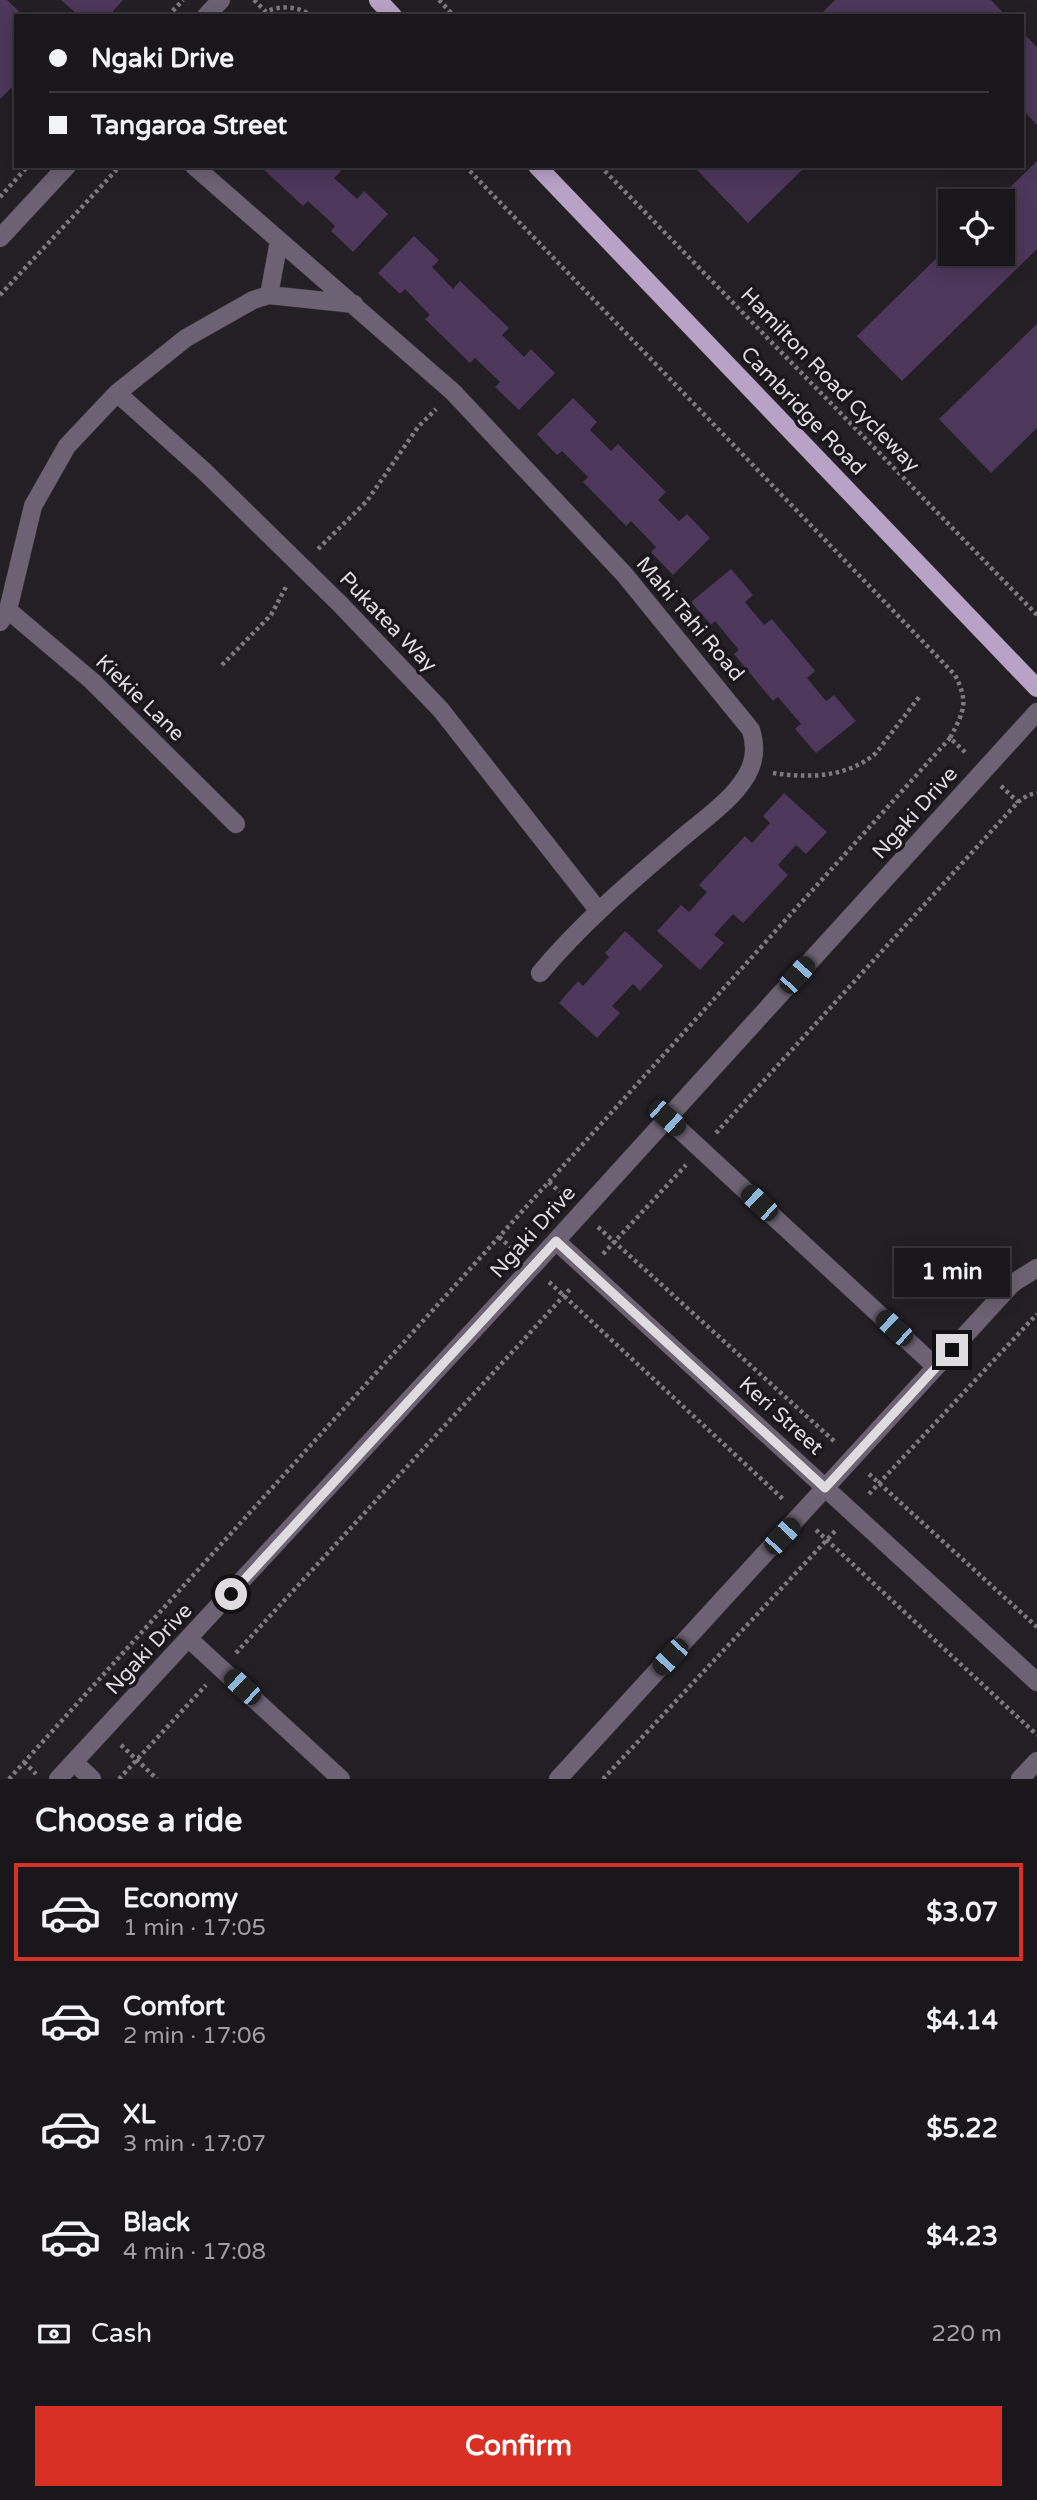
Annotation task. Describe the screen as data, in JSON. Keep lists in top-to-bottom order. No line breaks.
{"streets":{"main road":["Cambridge Road"],"street":["Mahi Tahi Road","Pukatea Way","Kiekie Lane","Ngaki Drive","Keri Street"],"path":["Hamilton Road Cycleway"]},"crossings":[["Ngaki Drive","Keri Street"]],"page":{"banner":["Ngaki Drive","Tangaroa Street"],"bubble":"1 min","heading":"Choose a ride","list":[{"name":"Economy","note":"1 min · 17:05","value":"$3.07"},{"name":"Comfort","note":"2 min · 17:06","value":"$4.14"},{"name":"XL","note":"3 min · 17:07","value":"$5.22"},{"name":"Black","note":"4 min · 17:08","value":"$4.23"}],"pay":["Cash","220 m"],"buttons":"Confirm"}}
